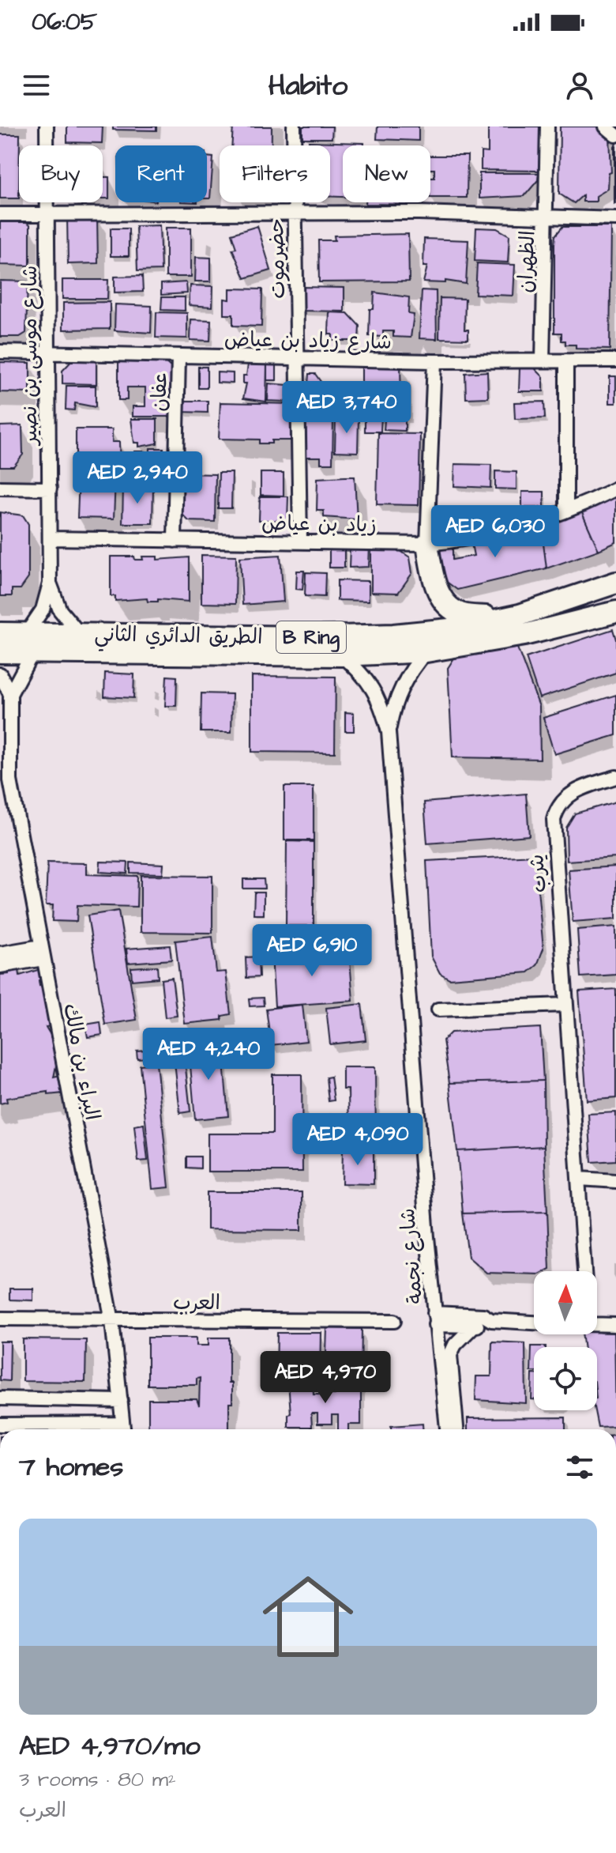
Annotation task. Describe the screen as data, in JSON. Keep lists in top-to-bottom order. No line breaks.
{"streets":{"main road":["الطريق الدائري الثاني","B Ring"],"street":["حضرموت","الظهران","شارع زياد بن عياض","شارع موسى بن نصير","عفان","زياد بن عياض","يثرب","البراء بن مالك","شارع نجمة","العرب"]},"crossings":[["حضرموت","شارع زياد بن عياض"],["حضرموت","زياد بن عياض"],["الظهران","شارع زياد بن عياض"],["شارع زياد بن عياض","شارع موسى بن نصير"],["شارع زياد بن عياض","عفان"],["شارع موسى بن نصير","زياد بن عياض"],["شارع موسى بن نصير","الطريق الدائري الثاني"],["شارع موسى بن نصير","البراء بن مالك"],["عفان","زياد بن عياض"],["الطريق الدائري الثاني","البراء بن مالك"],["الطريق الدائري الثاني","شارع نجمة"],["البراء بن مالك","العرب"]],"north":"top","page":{"status":"06:05","header":"Habito","chip":["Buy","Rent","Filters","New"],"price":["AED 3,740","AED 2,940","AED 6,030","AED 6,910","AED 4,240","AED 4,090","AED 4,970"],"heading":"7 homes","list":[{"name":"AED 4,970/mo","note":"3 rooms · 80 m² · العرب"}]}}
